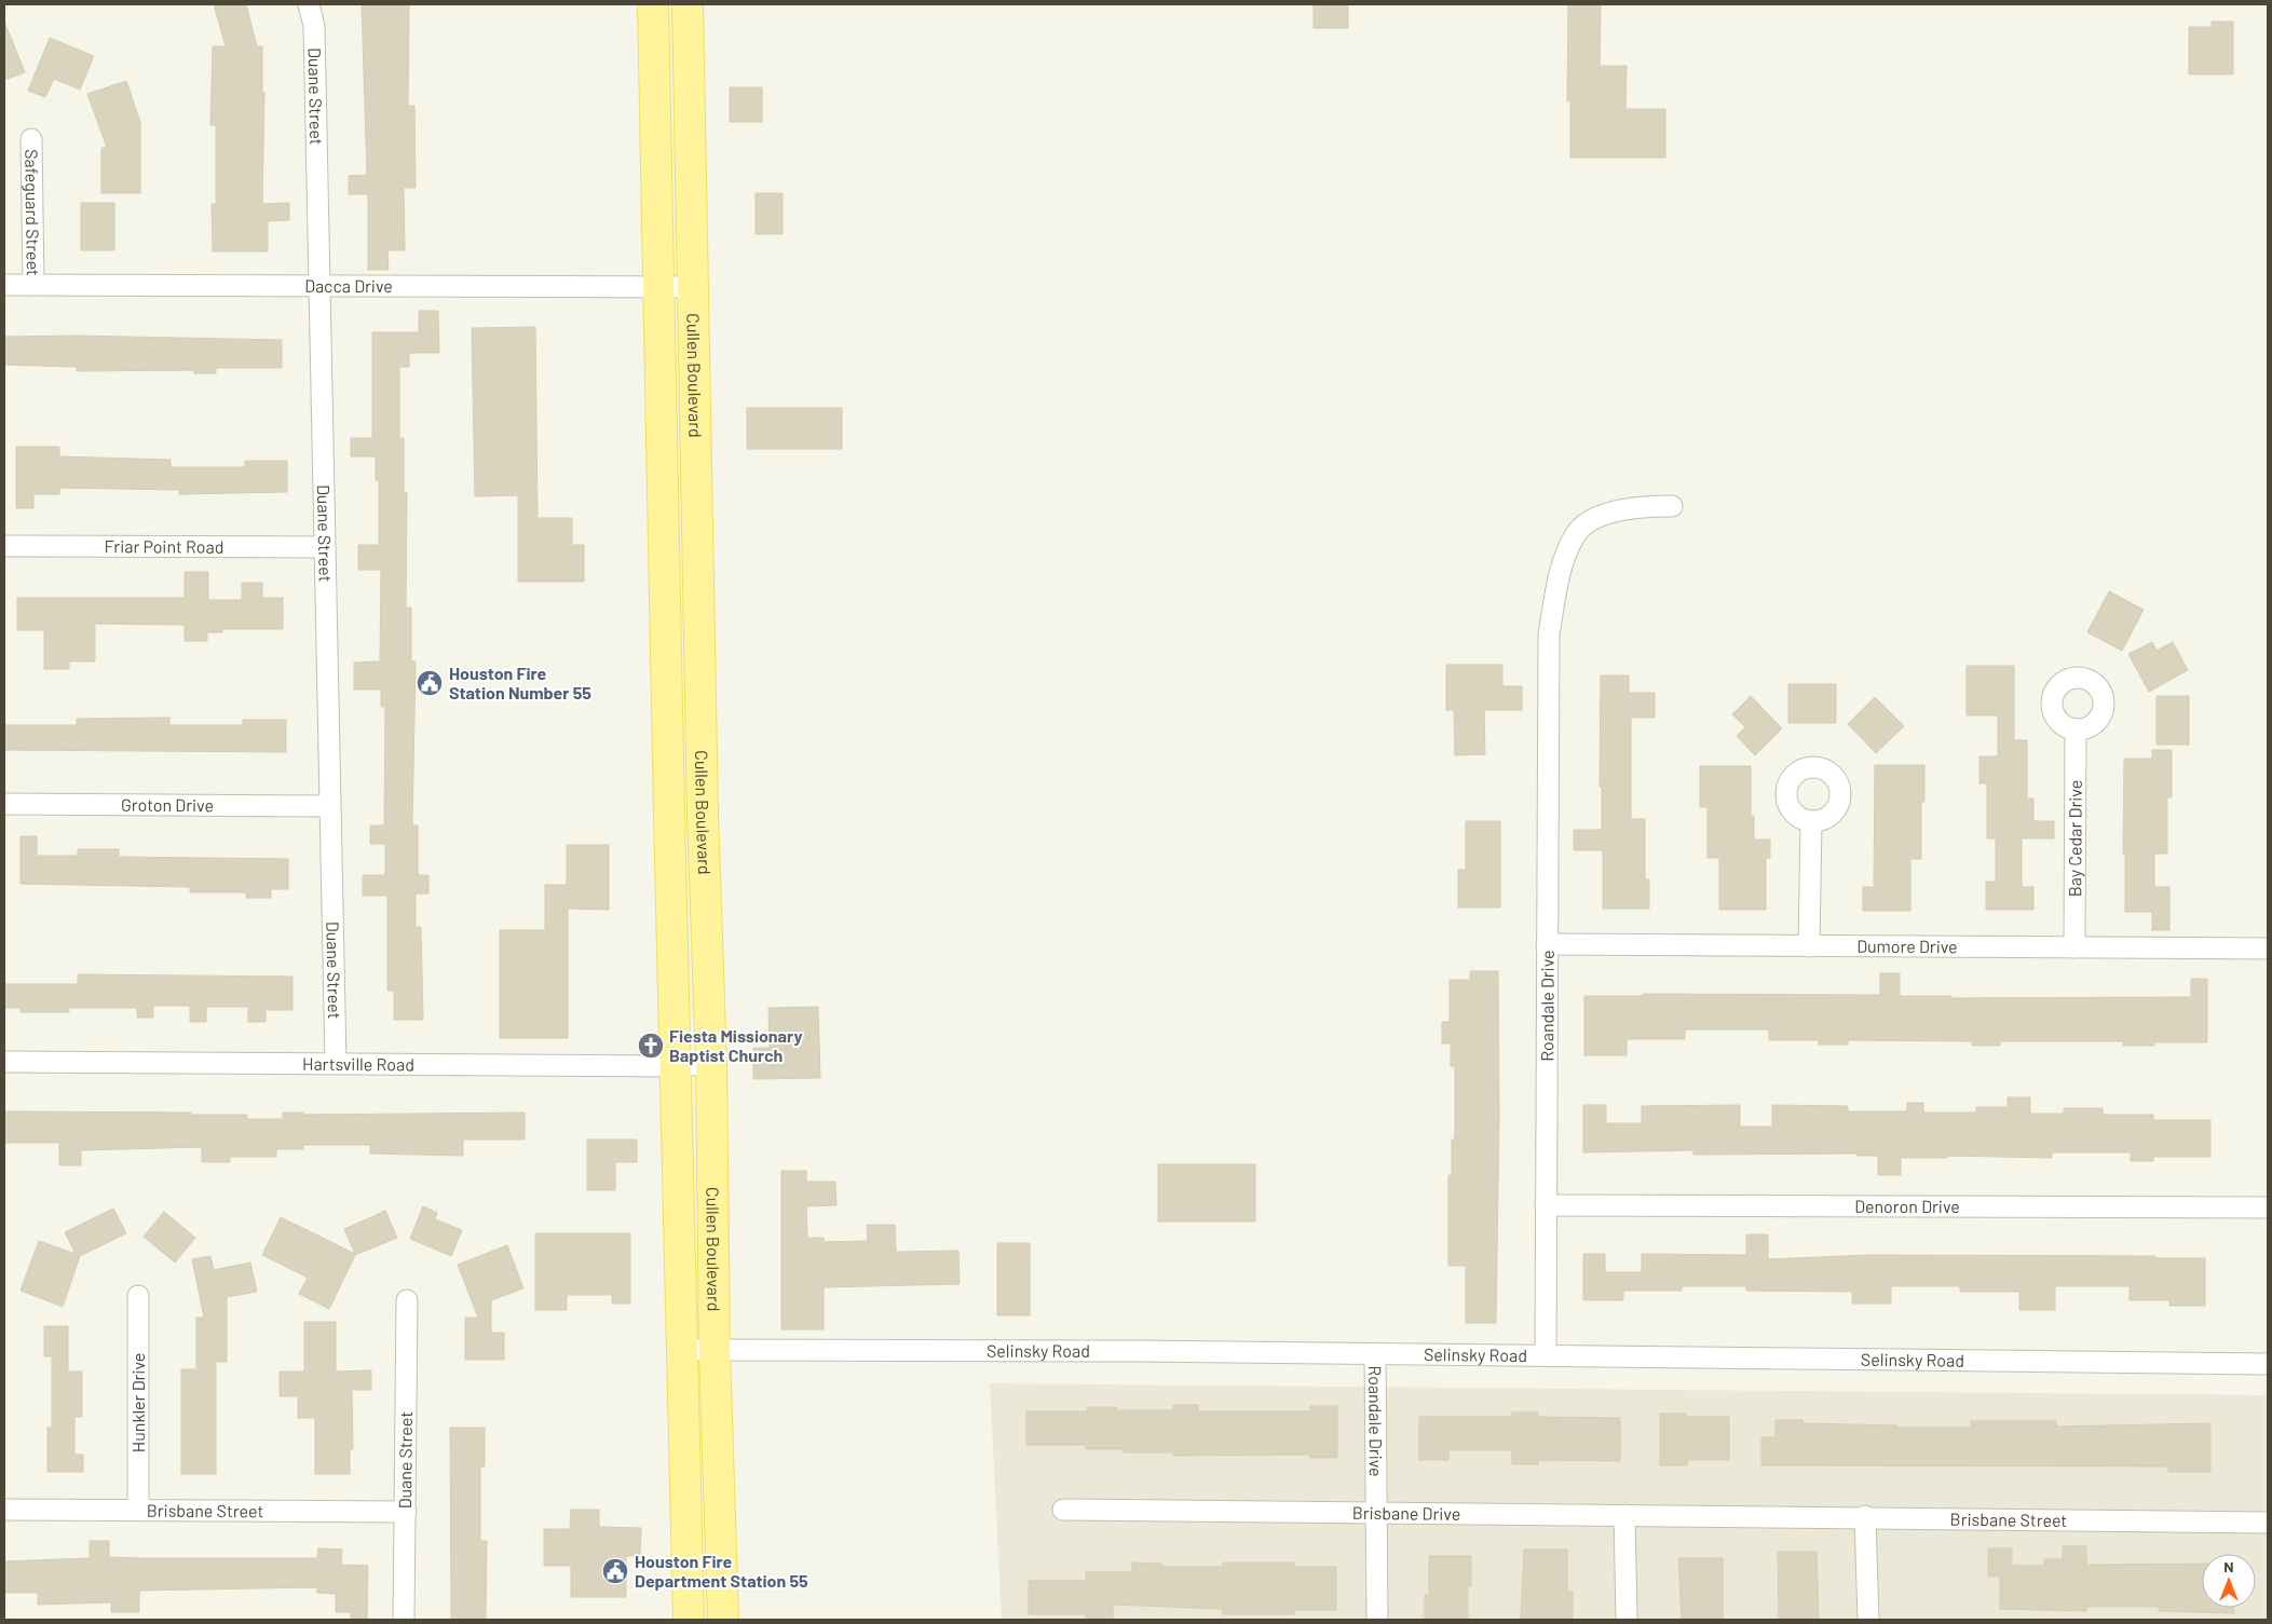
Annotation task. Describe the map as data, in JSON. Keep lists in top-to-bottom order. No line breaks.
{"streets":{"main road":["Cullen Boulevard"],"street":["Duane Street","Safeguard Street","Dacca Drive","Friar Point Road","Groton Drive","Bay Cedar Drive","Dumore Drive","Roandale Drive","Hartsville Road","Denoron Drive","Selinsky Road","Hunkler Drive","Brisbane Street","Brisbane Drive"]},"crossings":[["Duane Street","Dacca Drive"],["Duane Street","Friar Point Road"],["Duane Street","Groton Drive"],["Duane Street","Hartsville Road"],["Duane Street","Brisbane Street"],["Safeguard Street","Dacca Drive"],["Dacca Drive","Cullen Boulevard"],["Cullen Boulevard","Hartsville Road"],["Cullen Boulevard","Selinsky Road"],["Bay Cedar Drive","Dumore Drive"],["Dumore Drive","Roandale Drive"],["Roandale Drive","Denoron Drive"],["Roandale Drive","Selinsky Road"],["Roandale Drive","Brisbane Drive"],["Hunkler Drive","Brisbane Street"],["Brisbane Street","Brisbane Drive"]],"places":{"public building":["Houston Fire Station Number 55","Houston Fire Department Station 55"],"church":["Fiesta Missionary Baptist Church"]},"north":"top"}
